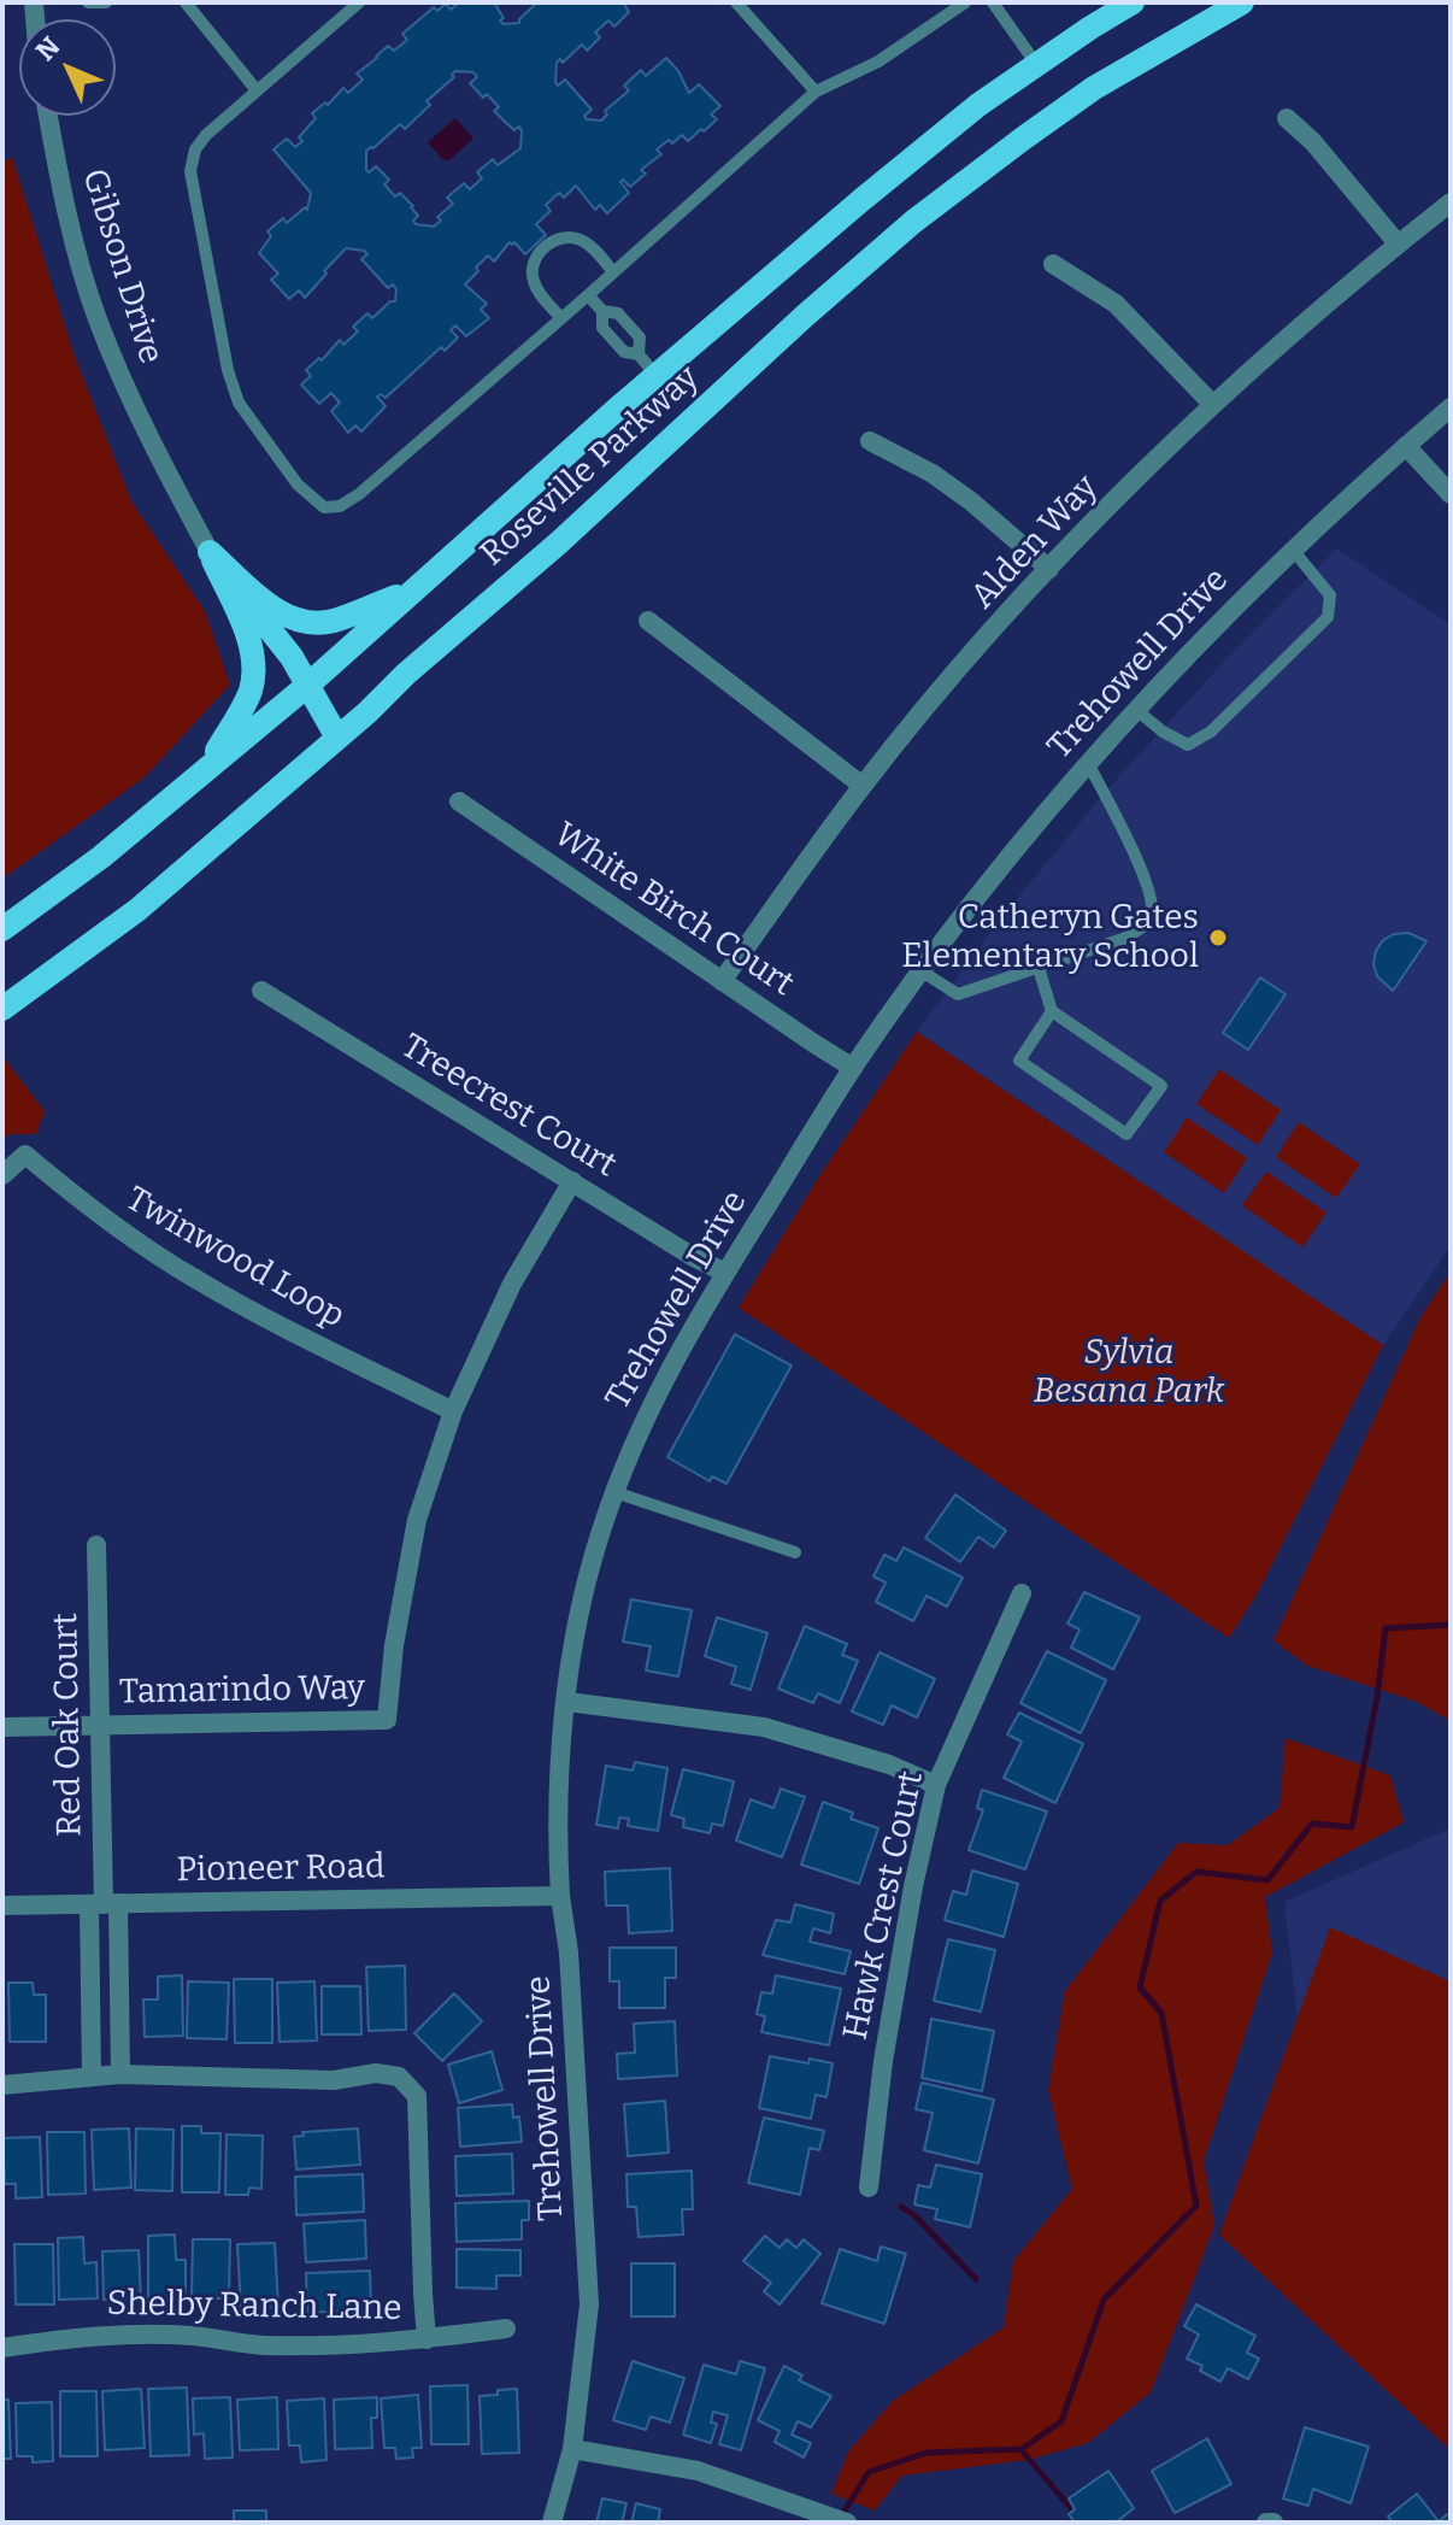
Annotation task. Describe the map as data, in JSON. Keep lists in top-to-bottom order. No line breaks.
{"streets":{"main road":["Roseville Parkway"],"street":["Gibson Drive","Alden Way","Trehowell Drive","White Birch Court","Treecrest Court","Twinwood Loop","Tamarindo Way","Red Oak Court","Pioneer Road","Hawk Crest Court","Shelby Ranch Lane"]},"crossings":[["Alden Way","White Birch Court"],["Trehowell Drive","White Birch Court"],["Trehowell Drive","Treecrest Court"],["Trehowell Drive","Pioneer Road"],["Treecrest Court","Tamarindo Way"],["Twinwood Loop","Tamarindo Way"],["Tamarindo Way","Red Oak Court"],["Red Oak Court","Pioneer Road"]],"parks":["Sylvia Besana Park"],"places":["Catheryn Gates Elementary School"],"north":"top left"}
